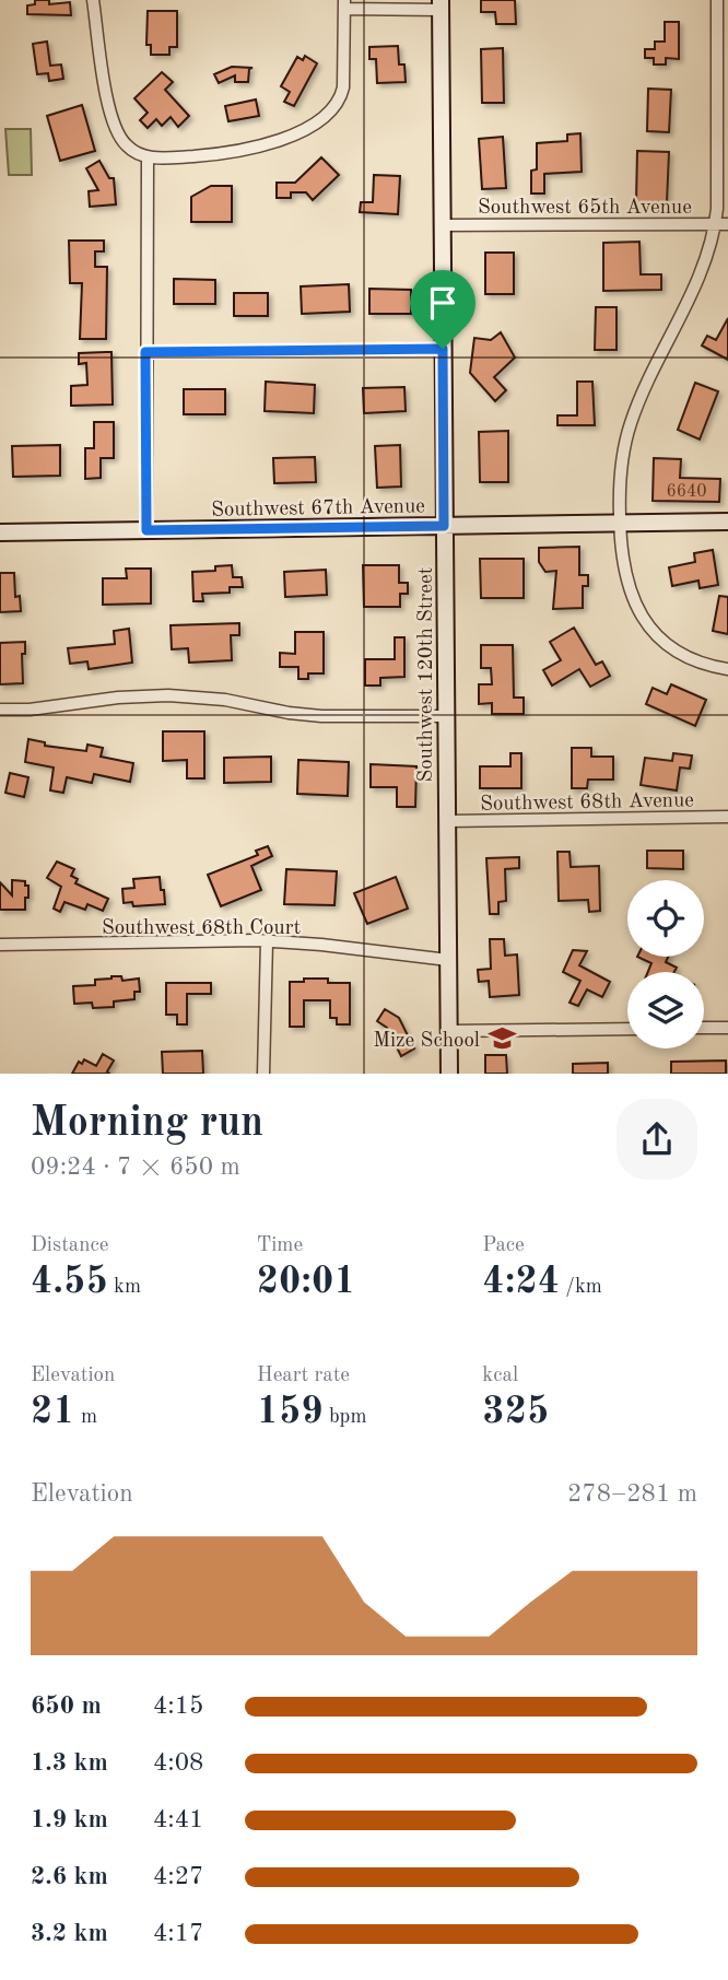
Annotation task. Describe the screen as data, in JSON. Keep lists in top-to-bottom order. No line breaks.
{"streets":{"street":["Southwest 65th Avenue","Southwest 67th Avenue","Southwest 120th Street","Southwest 68th Avenue","Southwest 68th Court"]},"crossings":[["Southwest 65th Avenue","Southwest 120th Street"],["Southwest 67th Avenue","Southwest 120th Street"],["Southwest 120th Street","Southwest 68th Avenue"],["Southwest 120th Street","Southwest 68th Court"]],"places":{"school or university":["Mize School"]},"house_numbers":["6640"],"page":{"heading":["Morning run","09:24 · 7 × 650 m"],"stats":[["Distance","4.55 km"],["Time","20:01"],["Pace","4:24 /km"],["Elevation","21 m"],["Heart rate","159 bpm"],["kcal","325"]],"chart":["Elevation","278–281 m"],"list":[{"name":"650 m","note":"4:15"},{"name":"1.3 km","note":"4:08"},{"name":"1.9 km","note":"4:41"},{"name":"2.6 km","note":"4:27"},{"name":"3.2 km","note":"4:17"}]}}
